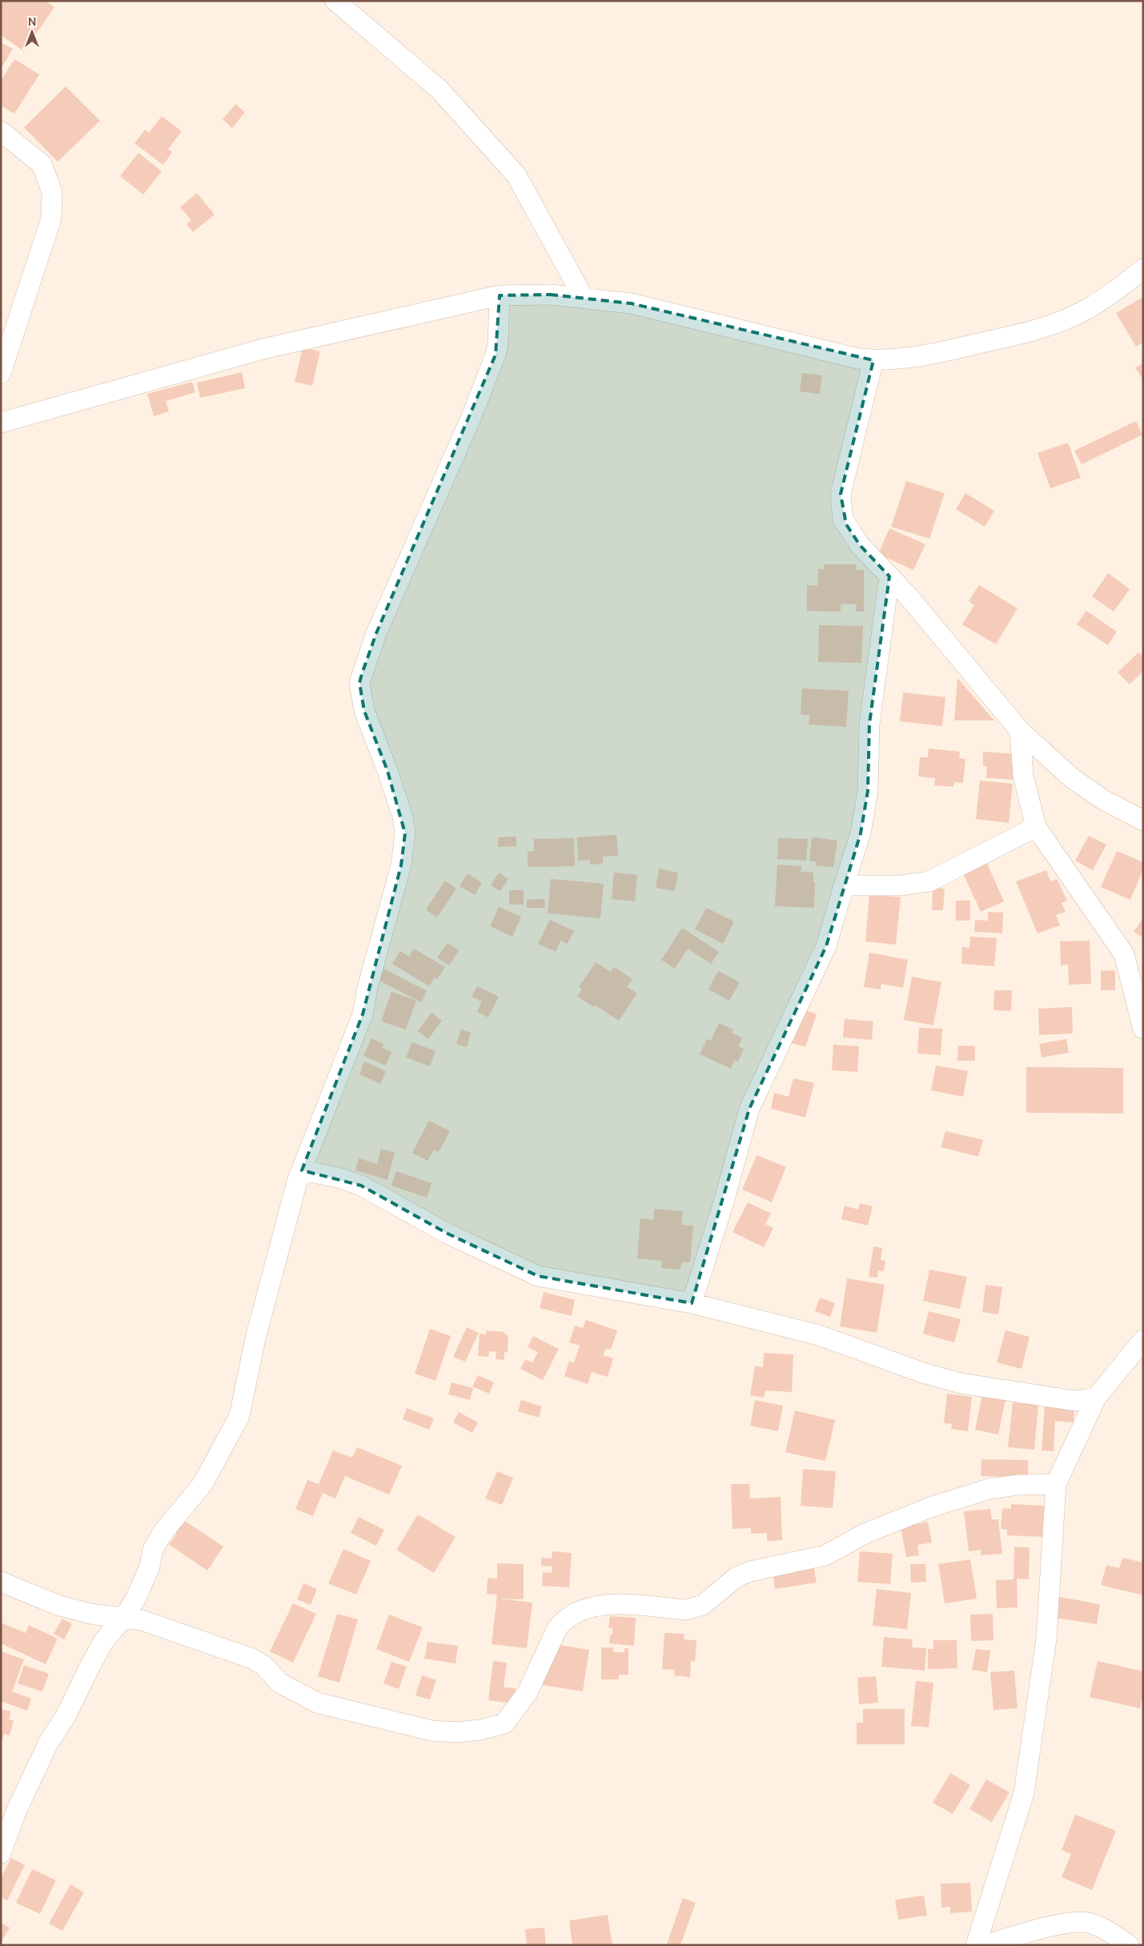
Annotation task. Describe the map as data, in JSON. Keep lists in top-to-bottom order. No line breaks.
{"north":"top"}
